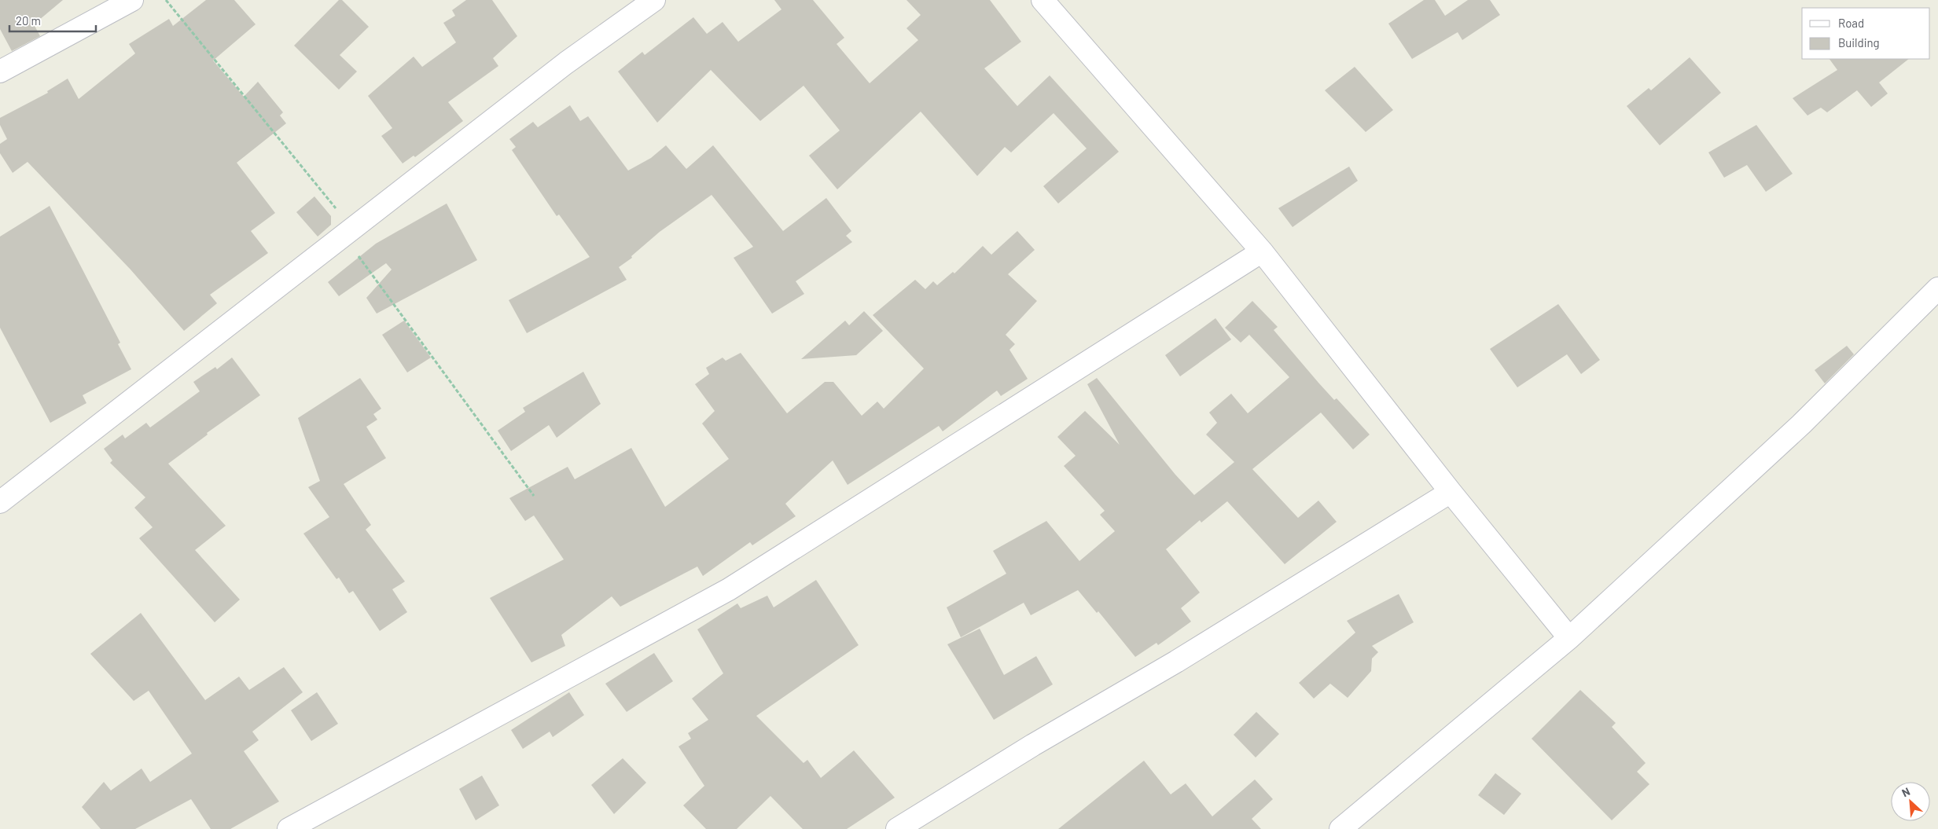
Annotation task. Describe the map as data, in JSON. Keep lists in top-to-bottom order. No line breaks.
{"legend":["Road","Building"],"scale_bar":"20 m","north":"top left"}
